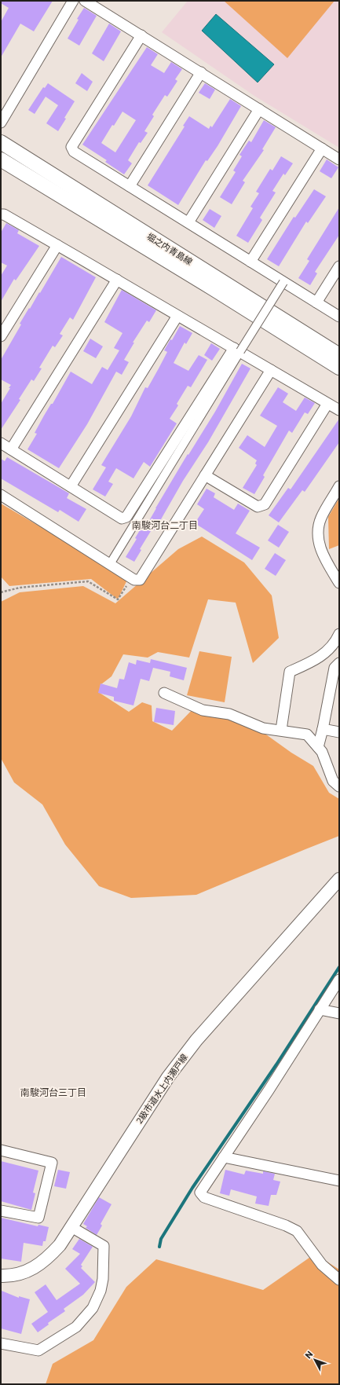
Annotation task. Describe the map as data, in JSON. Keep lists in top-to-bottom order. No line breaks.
{"streets":{"main road":["堀之内青島線"],"street":["2級市道水上内瀬戸線"]},"districts":["南駿河台二丁目","南駿河台三丁目"],"north":"top left"}
